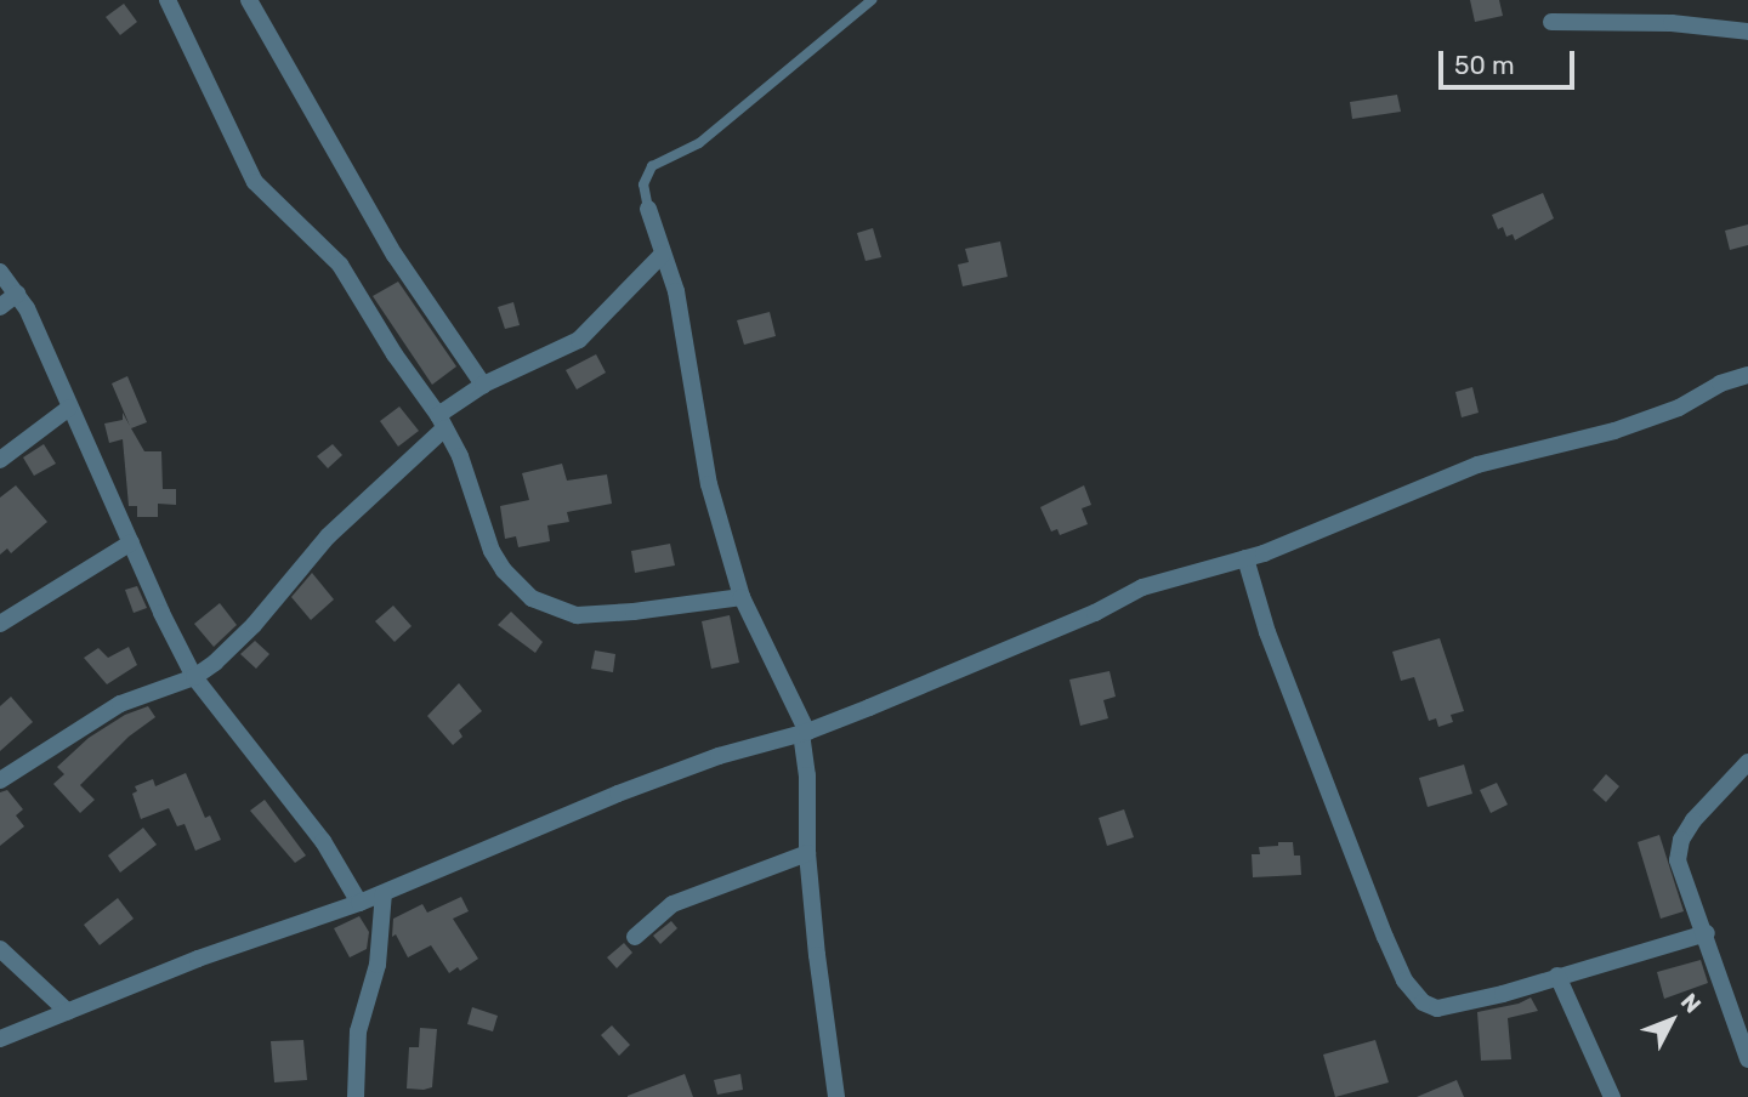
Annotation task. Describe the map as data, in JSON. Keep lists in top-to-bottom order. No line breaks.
{"scale_bar":"50 m","north":"top right"}
